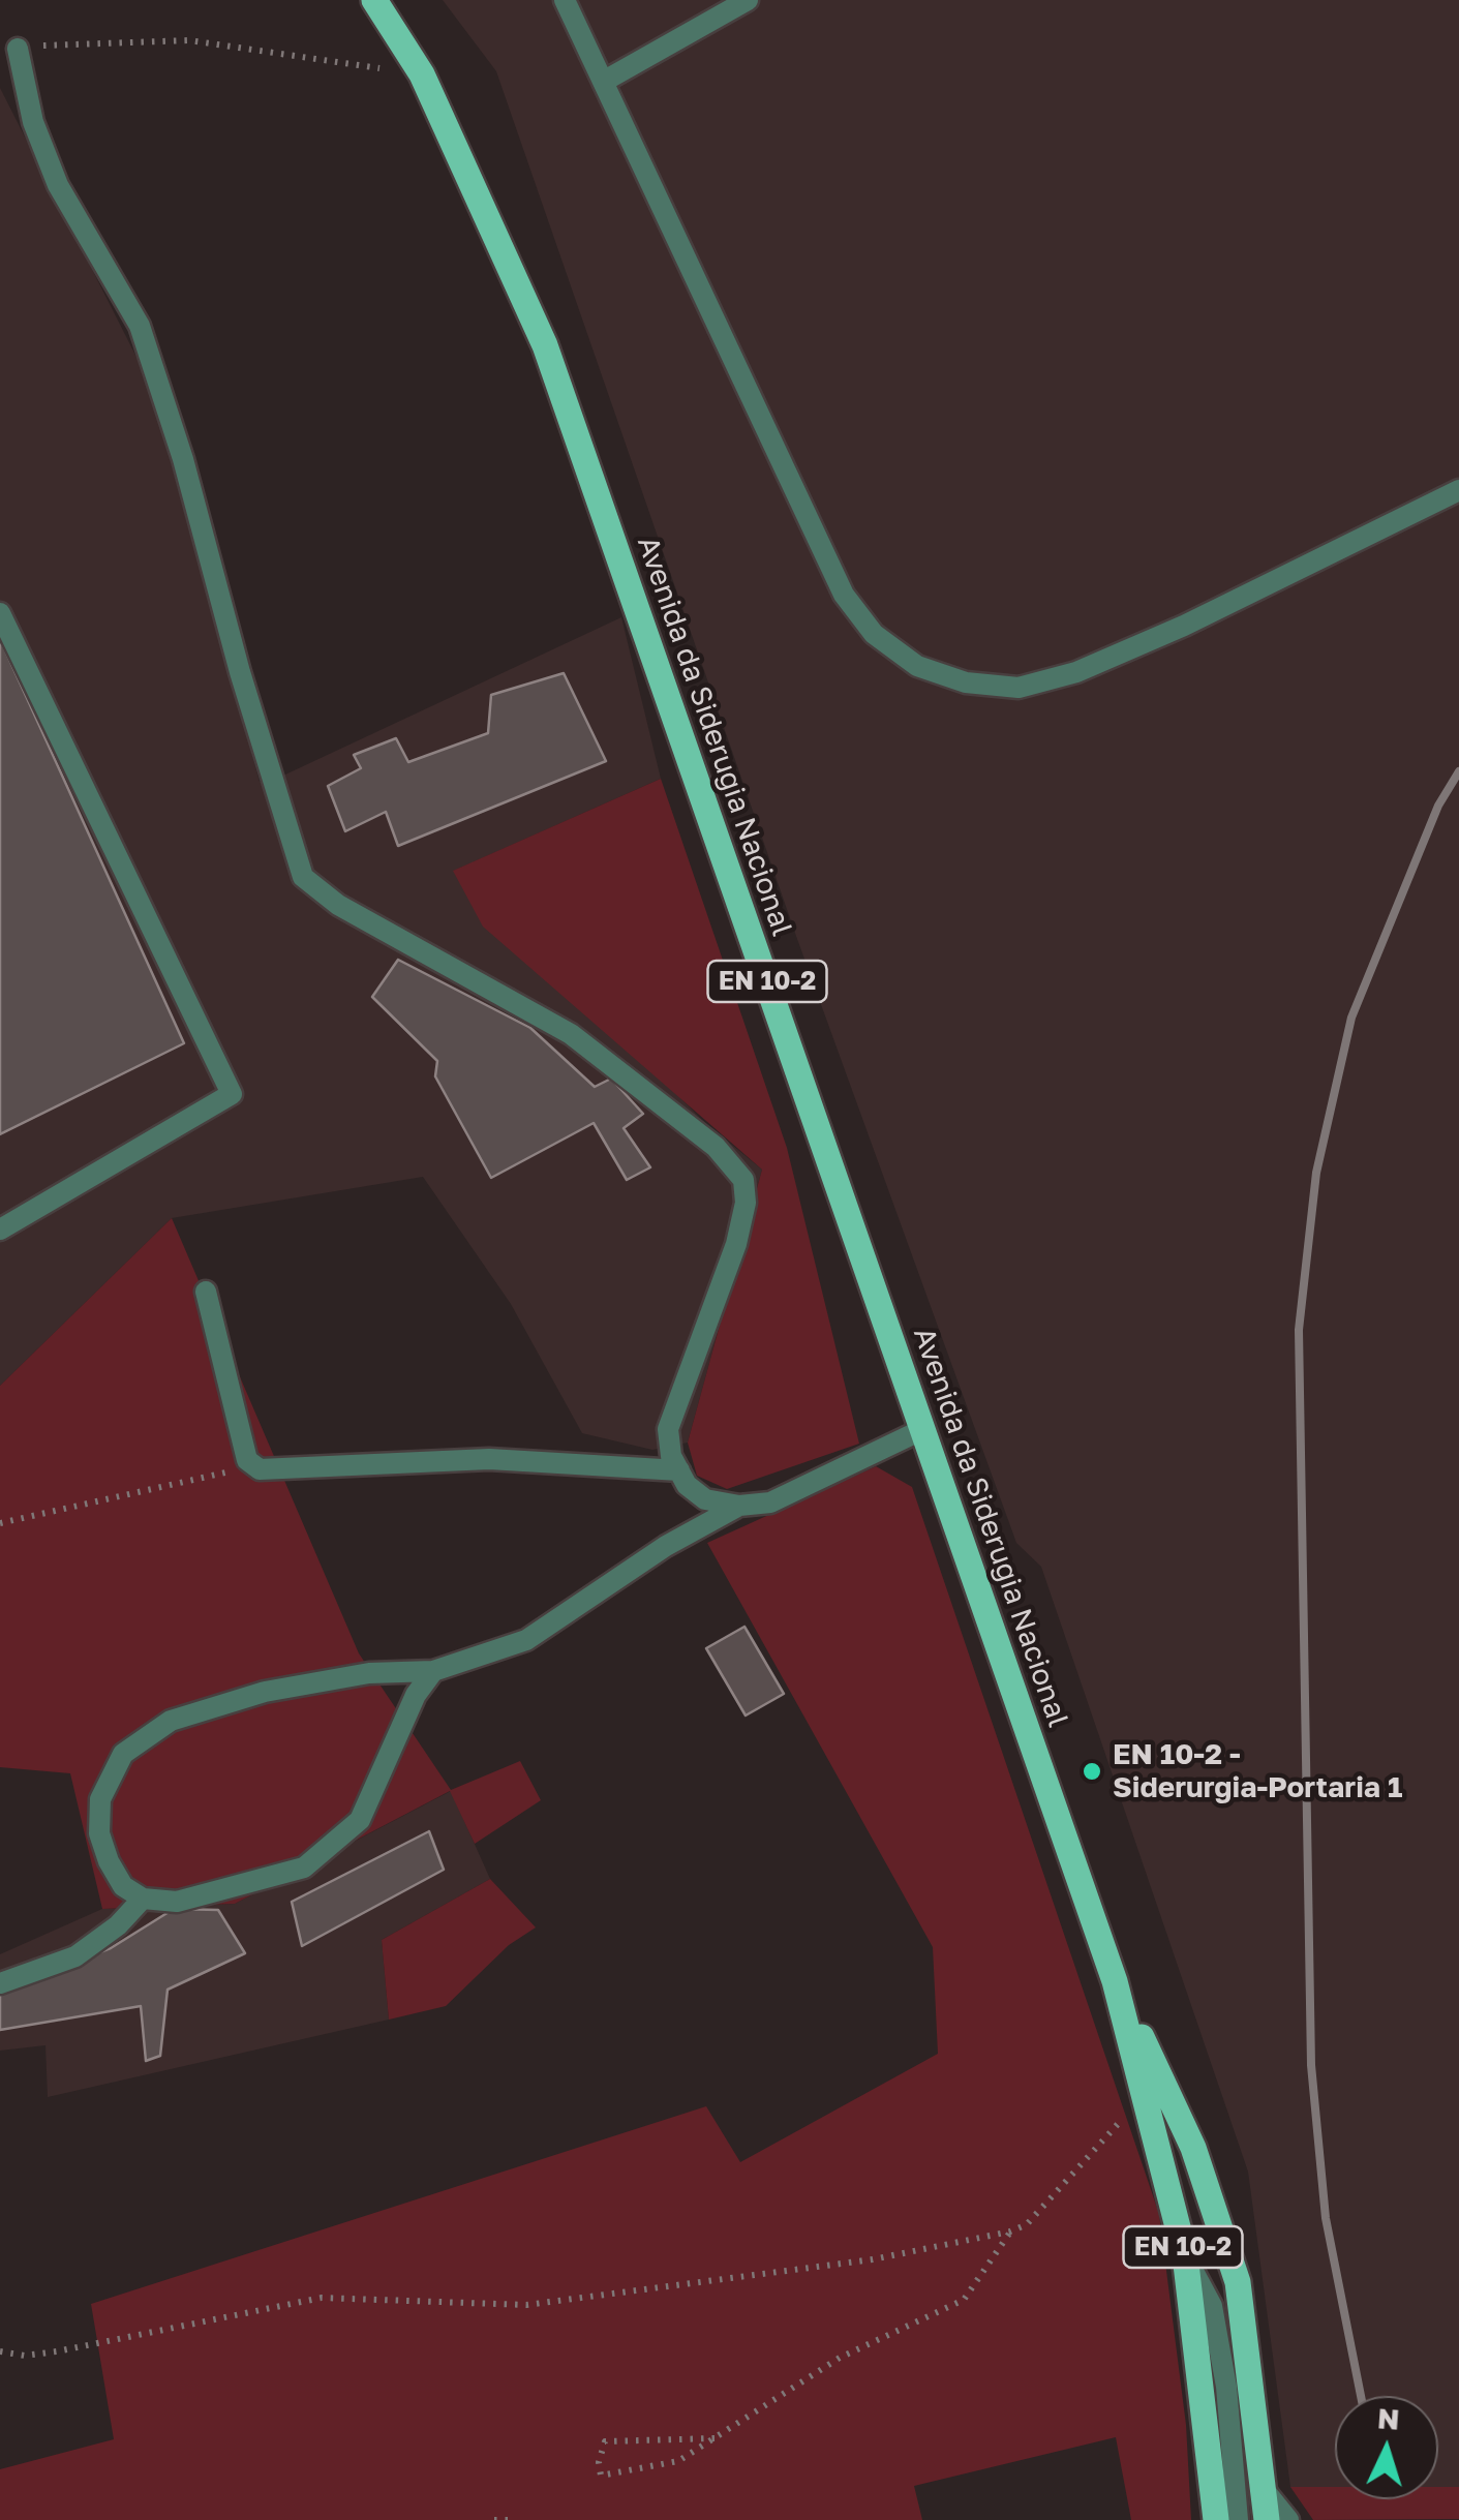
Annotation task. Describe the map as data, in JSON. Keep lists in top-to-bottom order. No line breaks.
{"streets":{"main road":["Avenida da Siderugia Nacional","EN 10-2"]},"places":["EN 10-2 - Siderurgia-Portaria 1"],"north":"top"}
